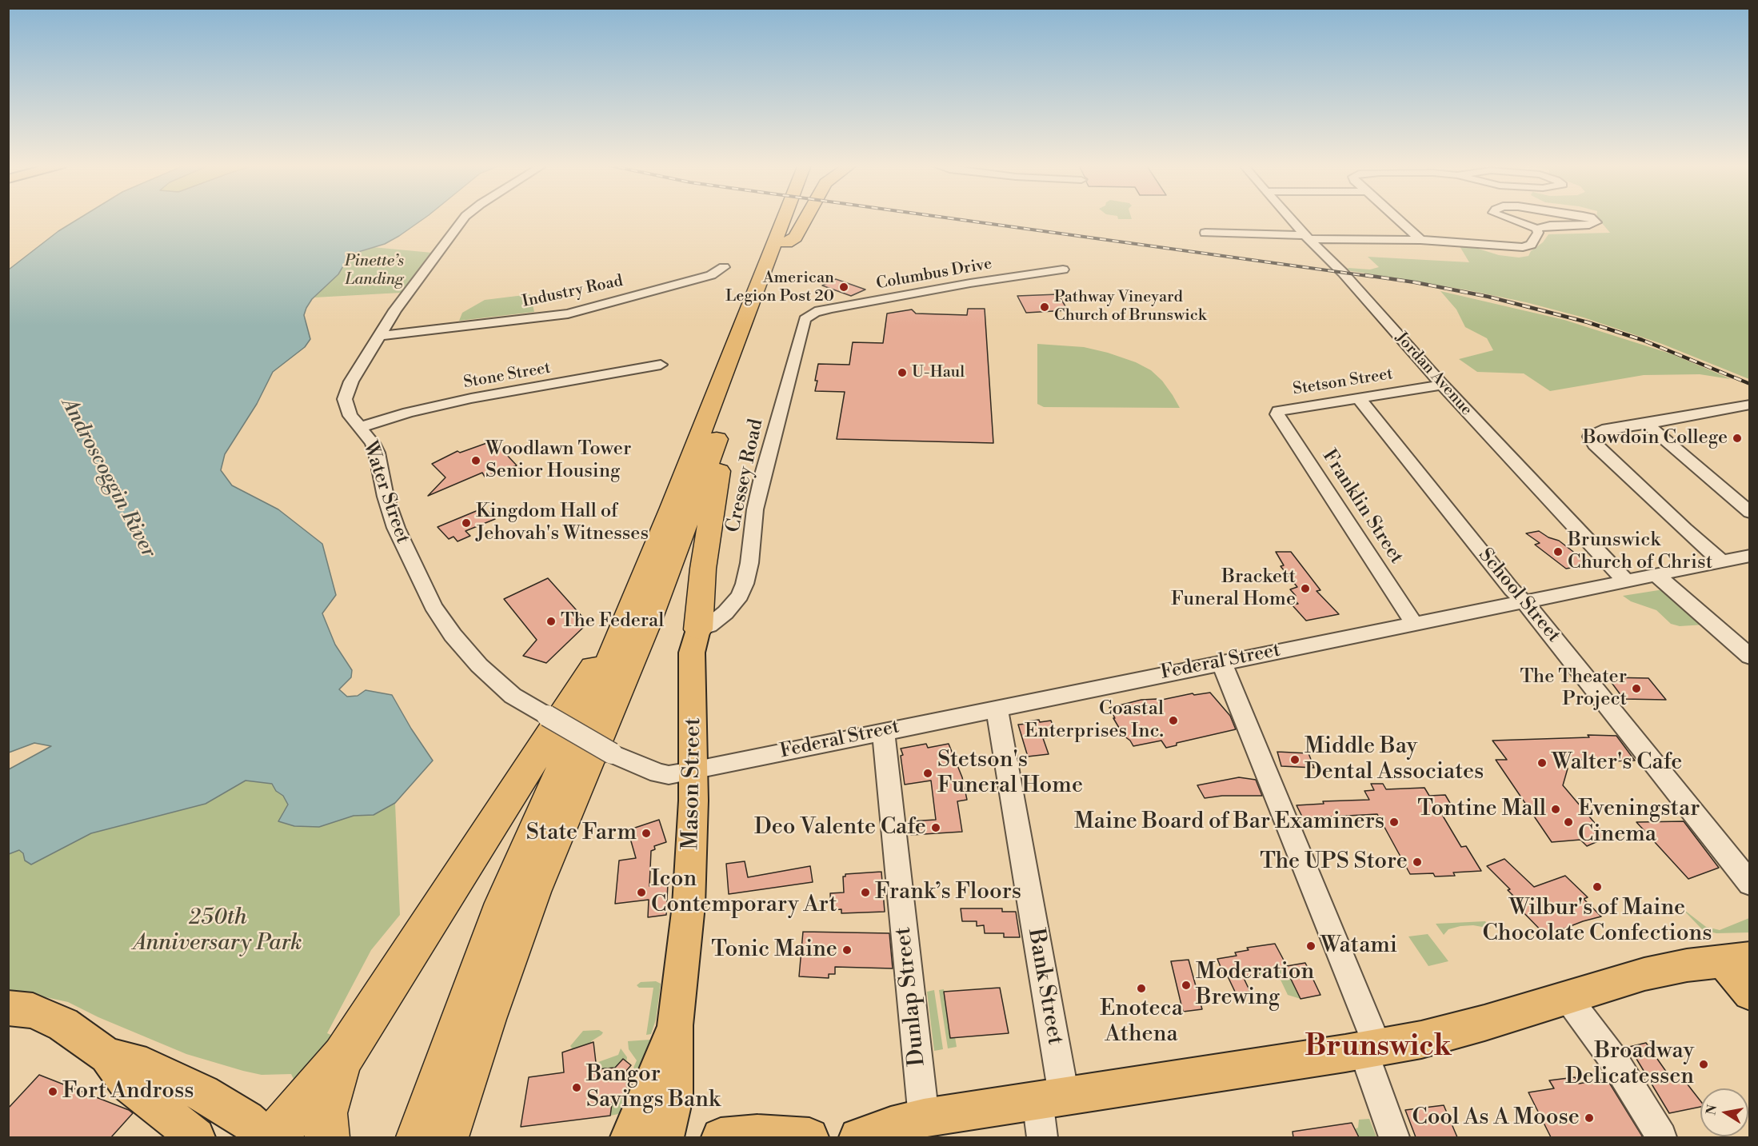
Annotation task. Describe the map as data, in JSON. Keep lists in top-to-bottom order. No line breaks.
{"streets":{"main road":["Mason Street"],"street":["Columbus Drive","Industry Road","Jordan Avenue","Stone Street","Stetson Street","Cressey Road","Water Street","Franklin Street","School Street","Federal Street","Bank Street","Dunlap Street"]},"crossings":[["Columbus Drive","Cressey Road"],["Industry Road","Water Street"],["Jordan Avenue","Stetson Street"],["Jordan Avenue","Federal Street"],["Stone Street","Water Street"],["Stetson Street","Franklin Street"],["Stetson Street","School Street"],["Cressey Road","Mason Street"],["Water Street","Federal Street"],["Water Street","Mason Street"],["Franklin Street","Federal Street"],["School Street","Federal Street"],["Federal Street","Mason Street"],["Federal Street","Bank Street"],["Federal Street","Dunlap Street"]],"districts":["Brunswick"],"water":["Androscoggin River"],"parks":["Pinette’s Landing","250th Anniversary Park"],"places":["American Legion Post 20","Pathway Vineyard Church of Brunswick","U-Haul","Bowdoin College","Woodlawn Tower Senior Housing","Kingdom Hall of Jehovah's Witnesses","Brunswick Church of Christ","Brackett Funeral Home","The Federal","The Theater Project","Coastal Enterprises Inc.","Middle Bay Dental Associates","Walter's Cafe","Stetson's Funeral Home","Tontine Mall","Maine Board of Bar Examiners","Eveningstar Cinema","Deo Valente Cafe","State Farm","The UPS Store","Wilbur's of Maine Chocolate Confections","Icon Contemporary Art","Frank’s Floors","Watami","Tonic Maine","Moderation Brewing","Enoteca Athena","Broadway Delicatessen","Bangor Savings Bank","Fort Andross","Cool As A Moose"],"north":"left"}
